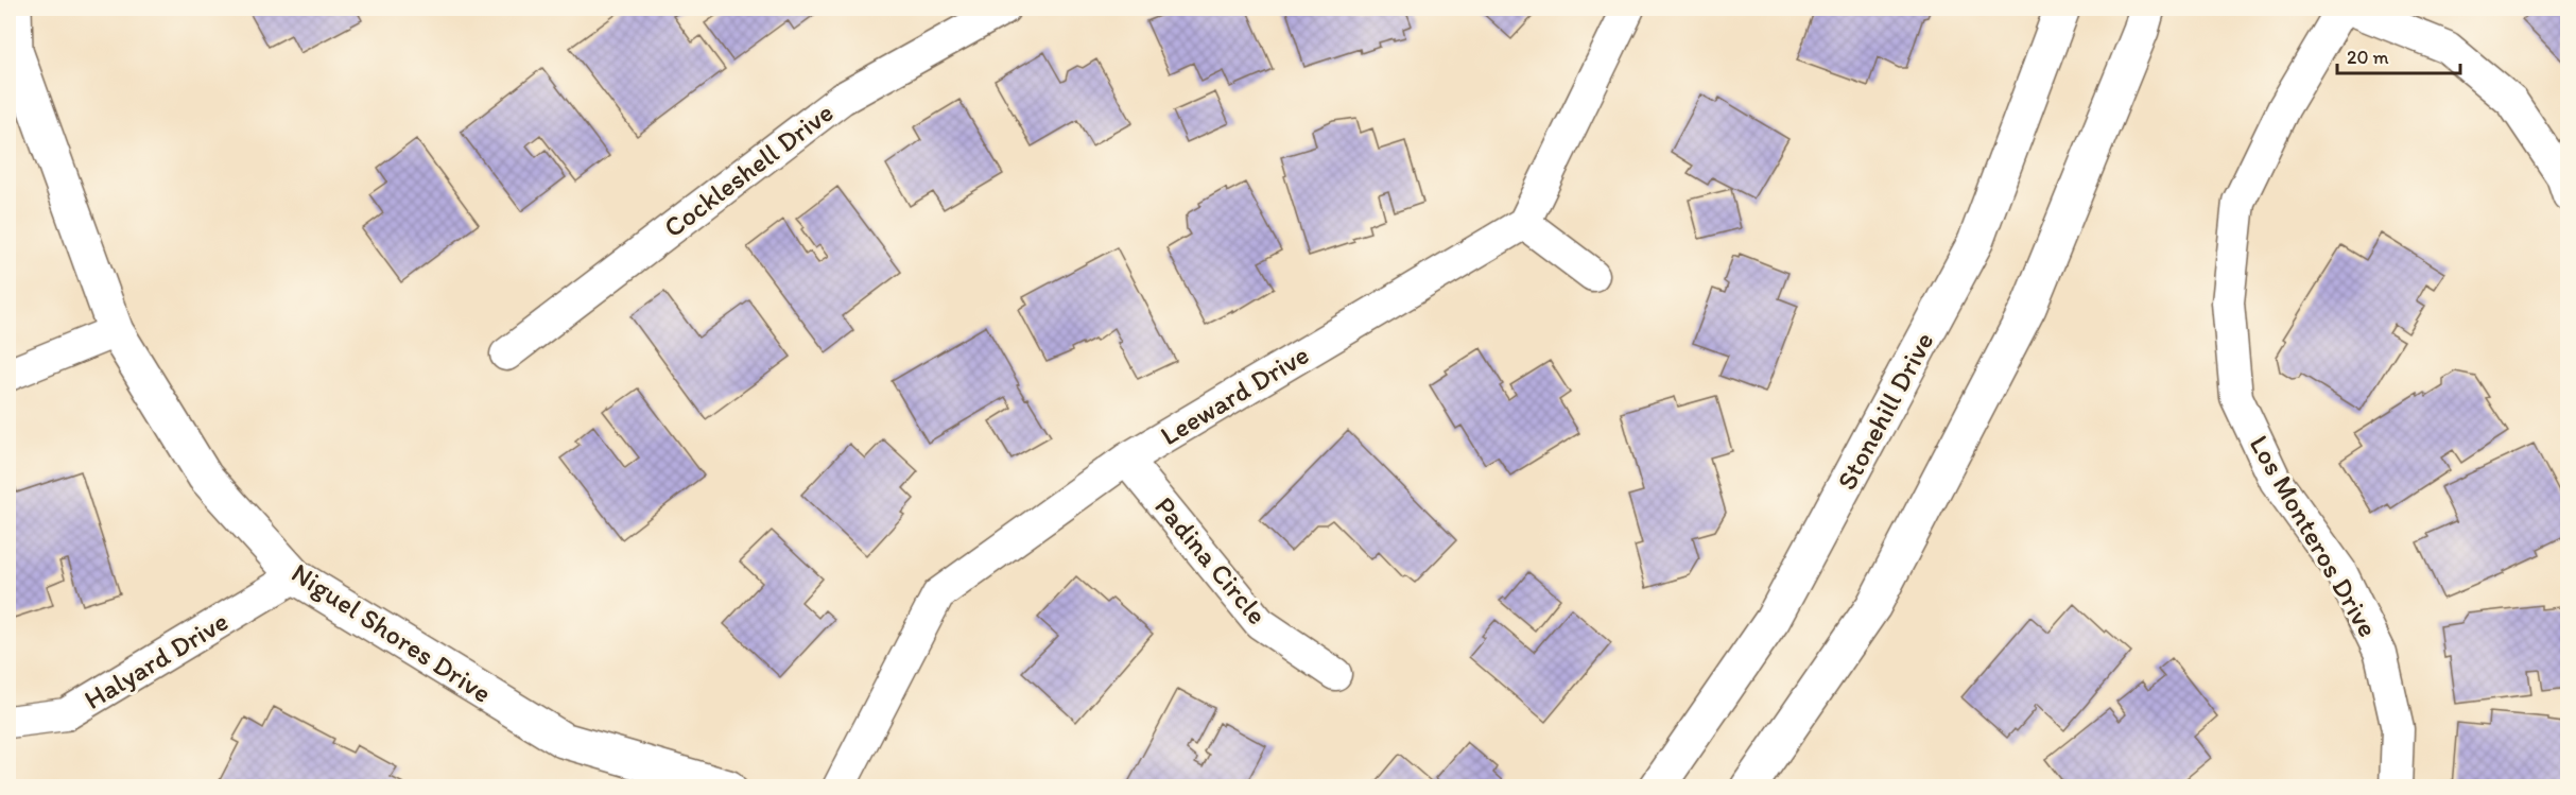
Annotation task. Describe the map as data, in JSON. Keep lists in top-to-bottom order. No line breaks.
{"streets":{"main road":["Stonehill Drive","Niguel Shores Drive"],"street":["Cockleshell Drive","Leeward Drive","Los Monteros Drive","Padina Circle","Halyard Drive"]},"crossings":[["Leeward Drive","Padina Circle"],["Niguel Shores Drive","Halyard Drive"]],"scale_bar":"20 m"}
